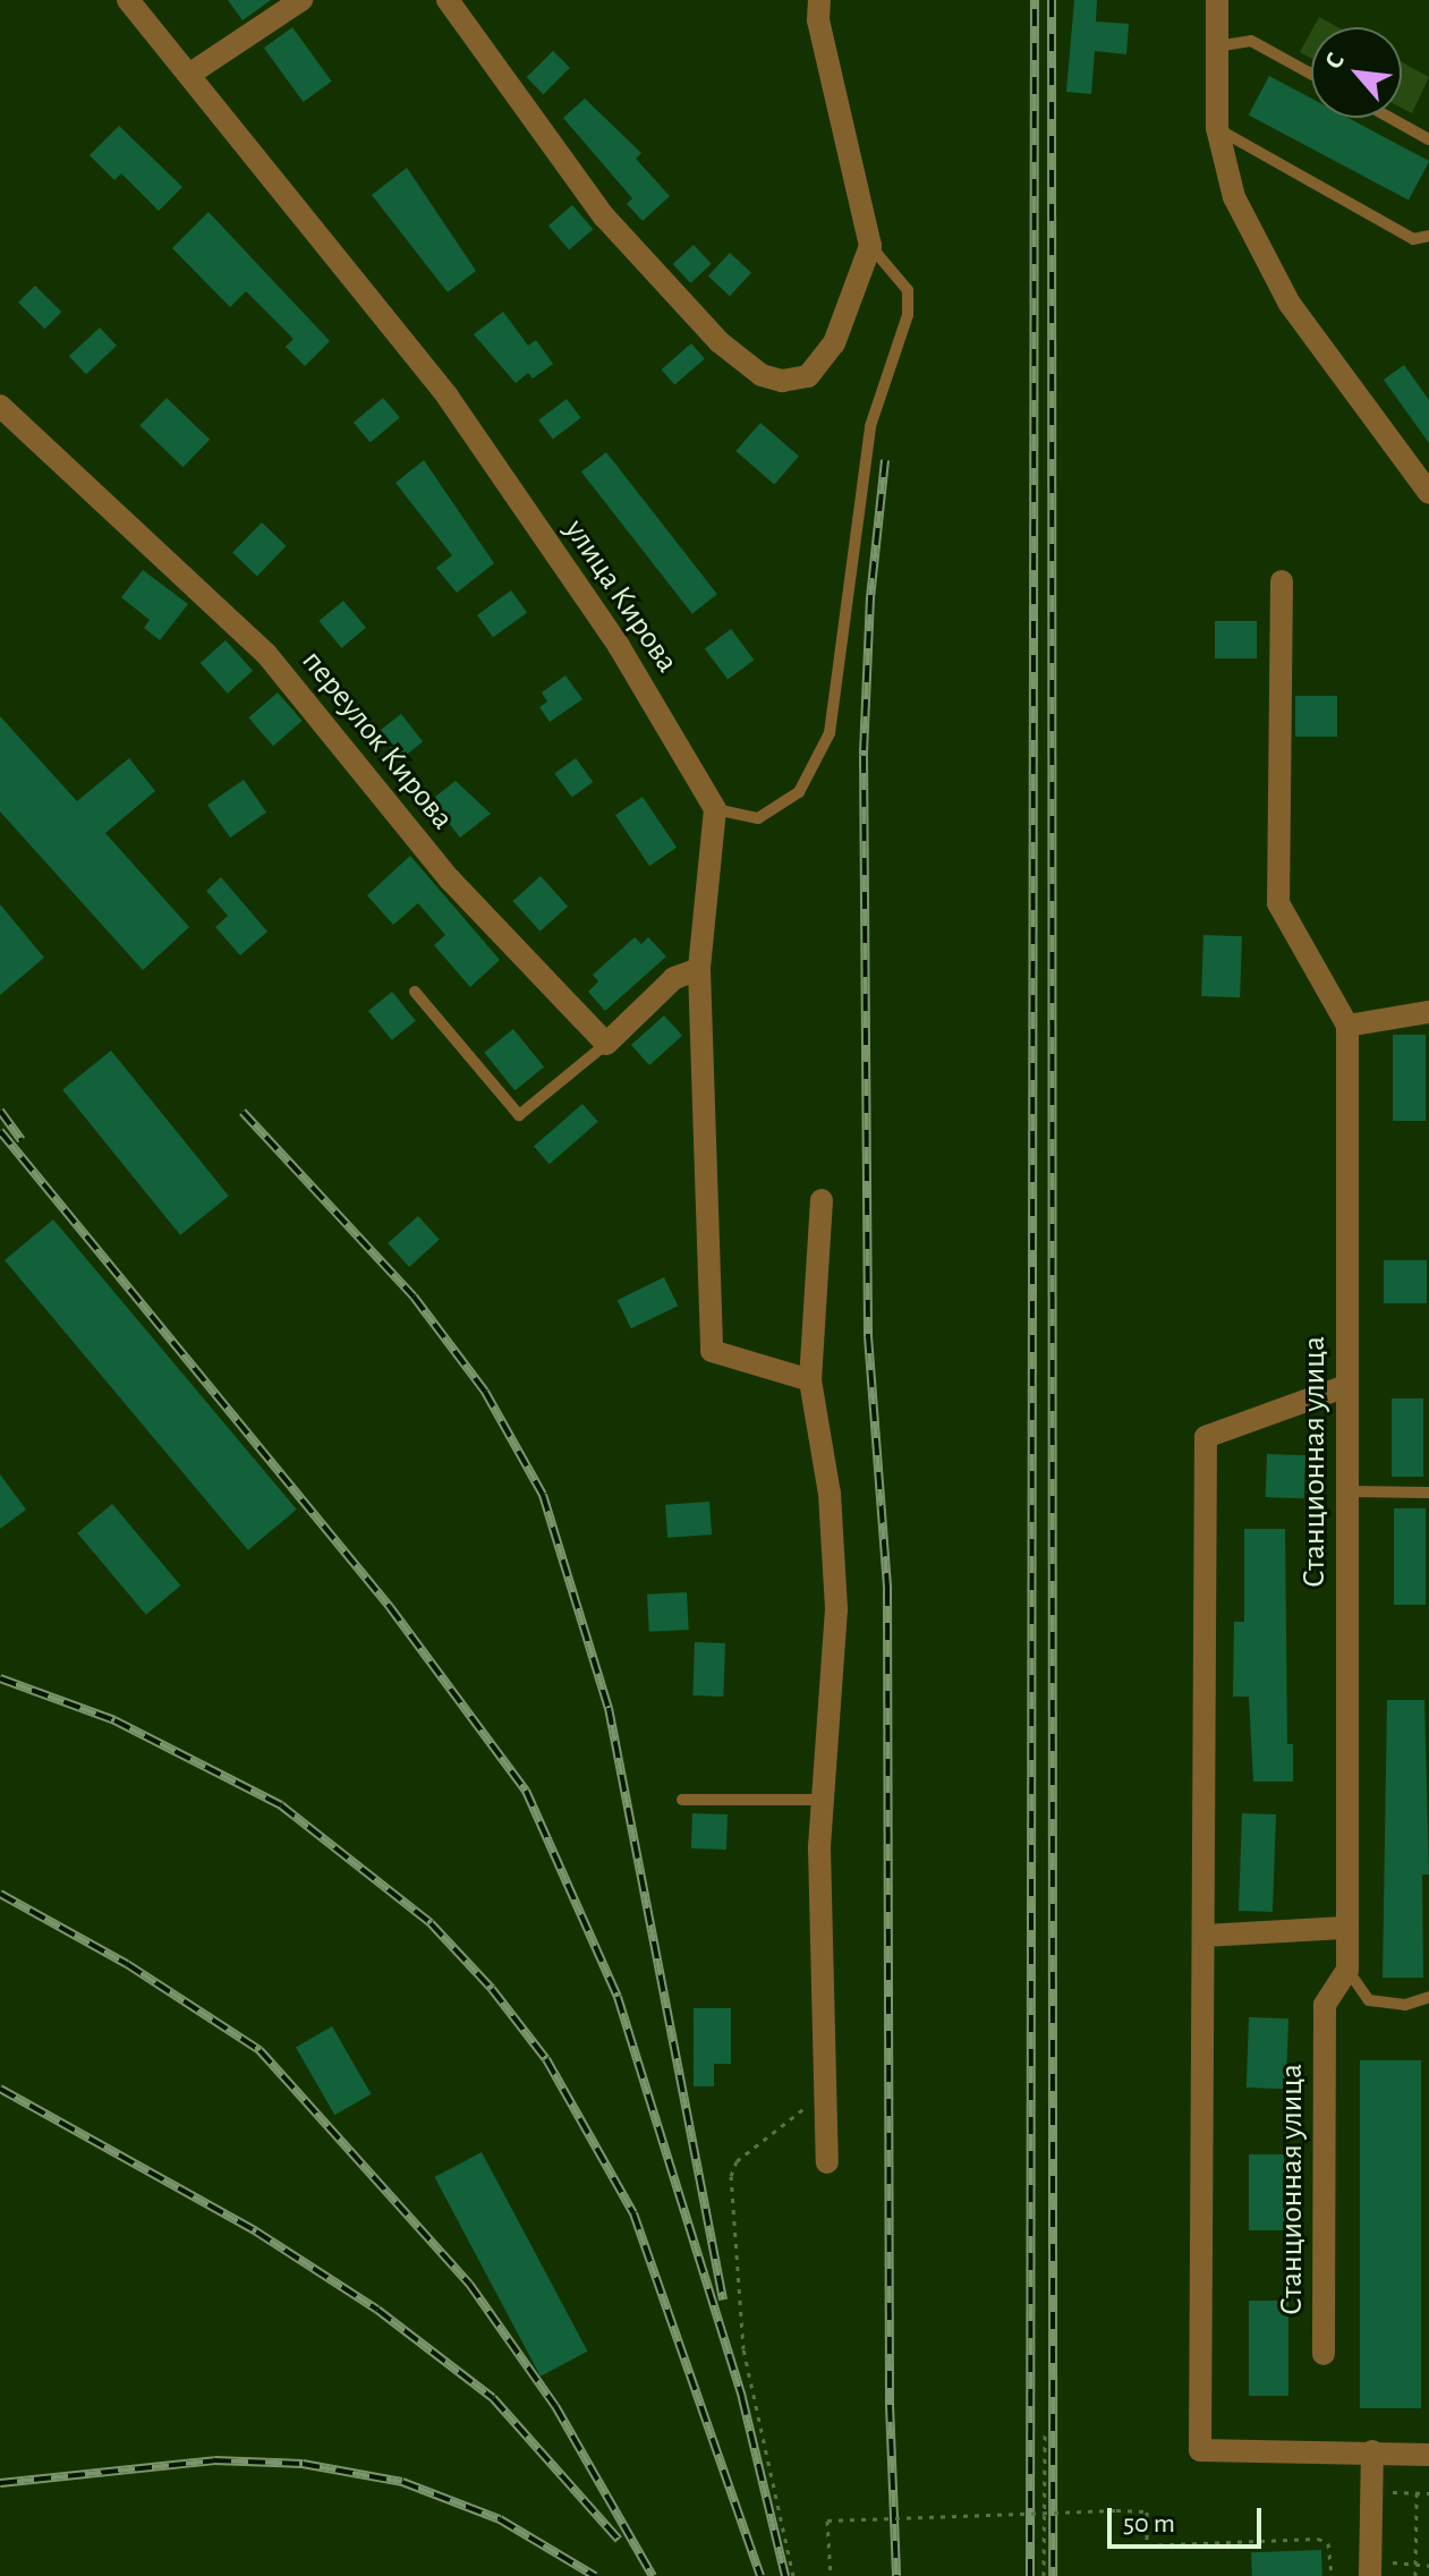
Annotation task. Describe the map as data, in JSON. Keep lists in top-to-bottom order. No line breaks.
{"streets":{"street":["улица Кирова","переулок Кирова","Станционная улица"]},"scale_bar":"50 m","north":"top left"}
